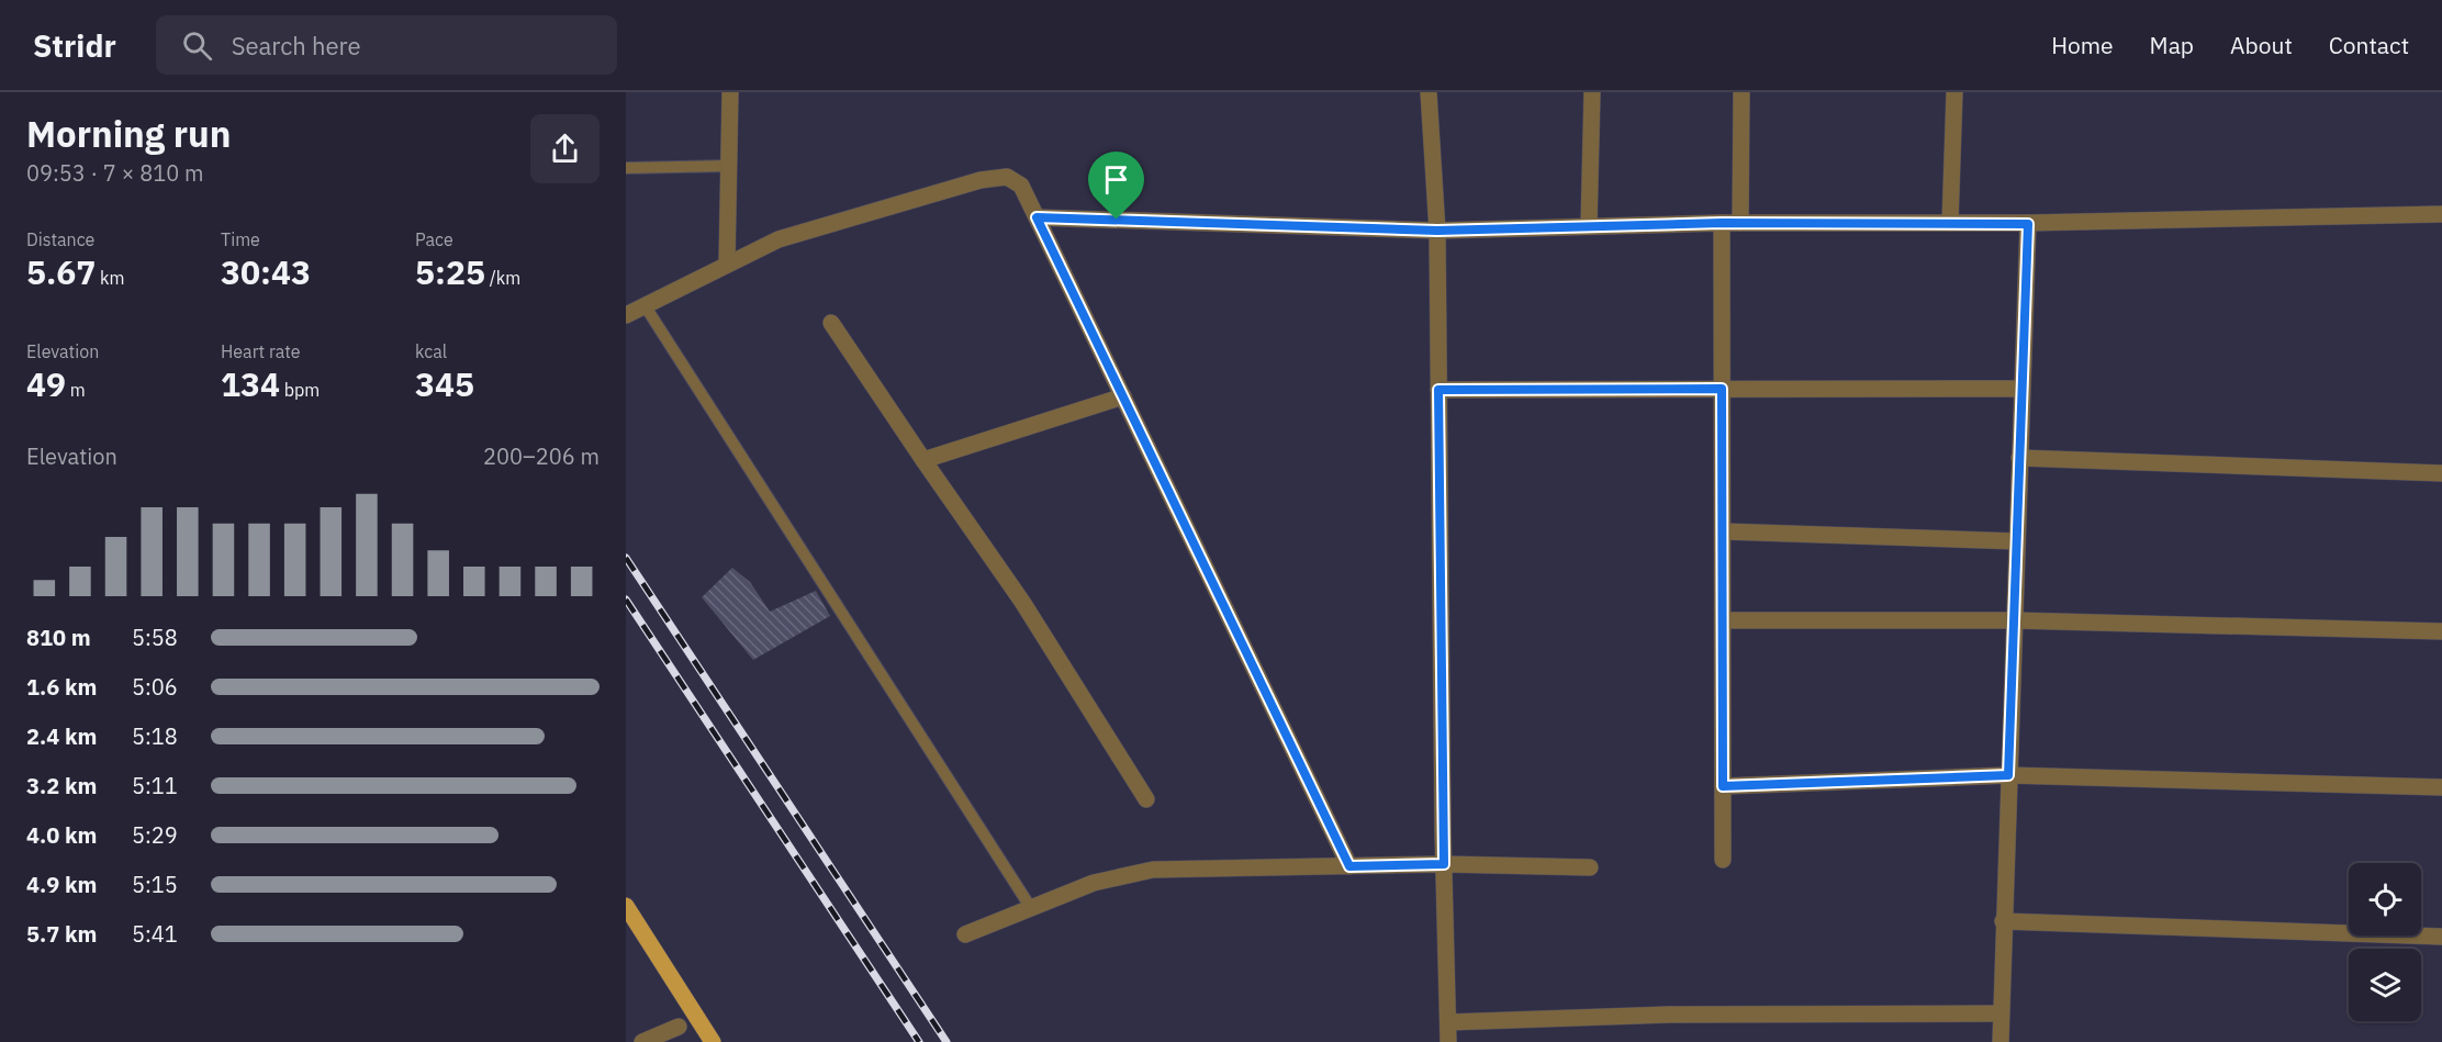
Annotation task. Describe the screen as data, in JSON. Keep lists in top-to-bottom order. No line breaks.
{"page":{"header":"Stridr","search":"Search here","nav":["Home","Map","About","Contact"],"heading":["Morning run","09:53 · 7 × 810 m"],"stats":[["Distance","5.67 km"],["Time","30:43"],["Pace","5:25 /km"],["Elevation","49 m"],["Heart rate","134 bpm"],["kcal","345"]],"chart":["Elevation","200–206 m"],"list":[{"name":"810 m","note":"5:58"},{"name":"1.6 km","note":"5:06"},{"name":"2.4 km","note":"5:18"},{"name":"3.2 km","note":"5:11"},{"name":"4.0 km","note":"5:29"},{"name":"4.9 km","note":"5:15"},{"name":"5.7 km","note":"5:41"}]}}
